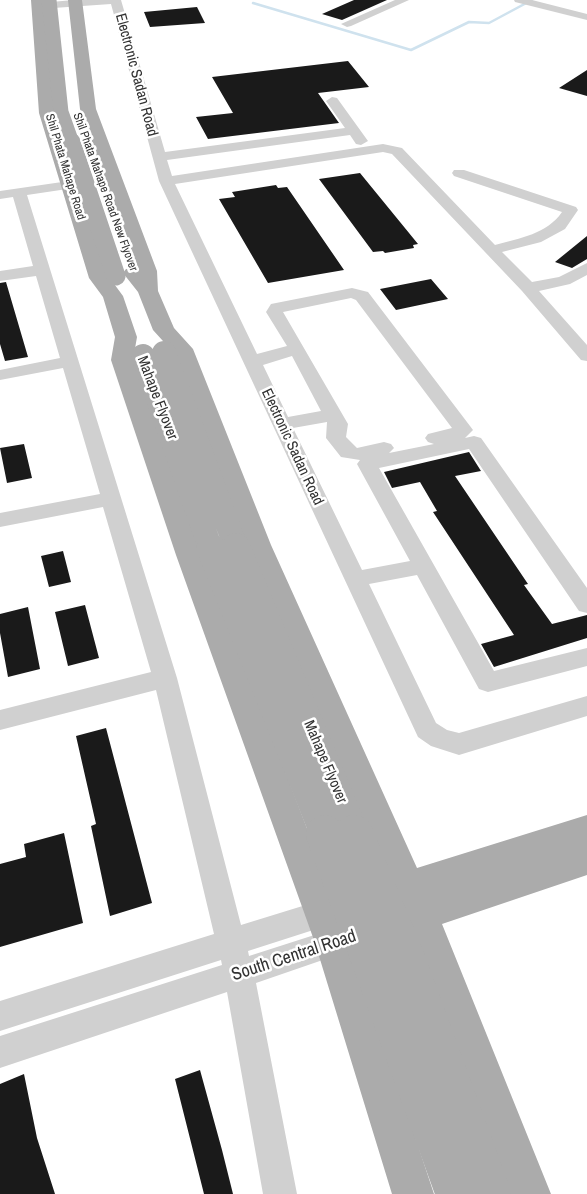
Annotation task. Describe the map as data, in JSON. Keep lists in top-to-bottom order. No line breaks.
{"streets":{"main road":["Shil Phata Mahape Road","Shil Phata Mahape Road New Flyover","Mahape Flyover","South Central Road"],"street":["Electronic Sadan Road"]},"crossings":[["Shil Phata Mahape Road","Shil Phata Mahape Road New Flyover"]]}
